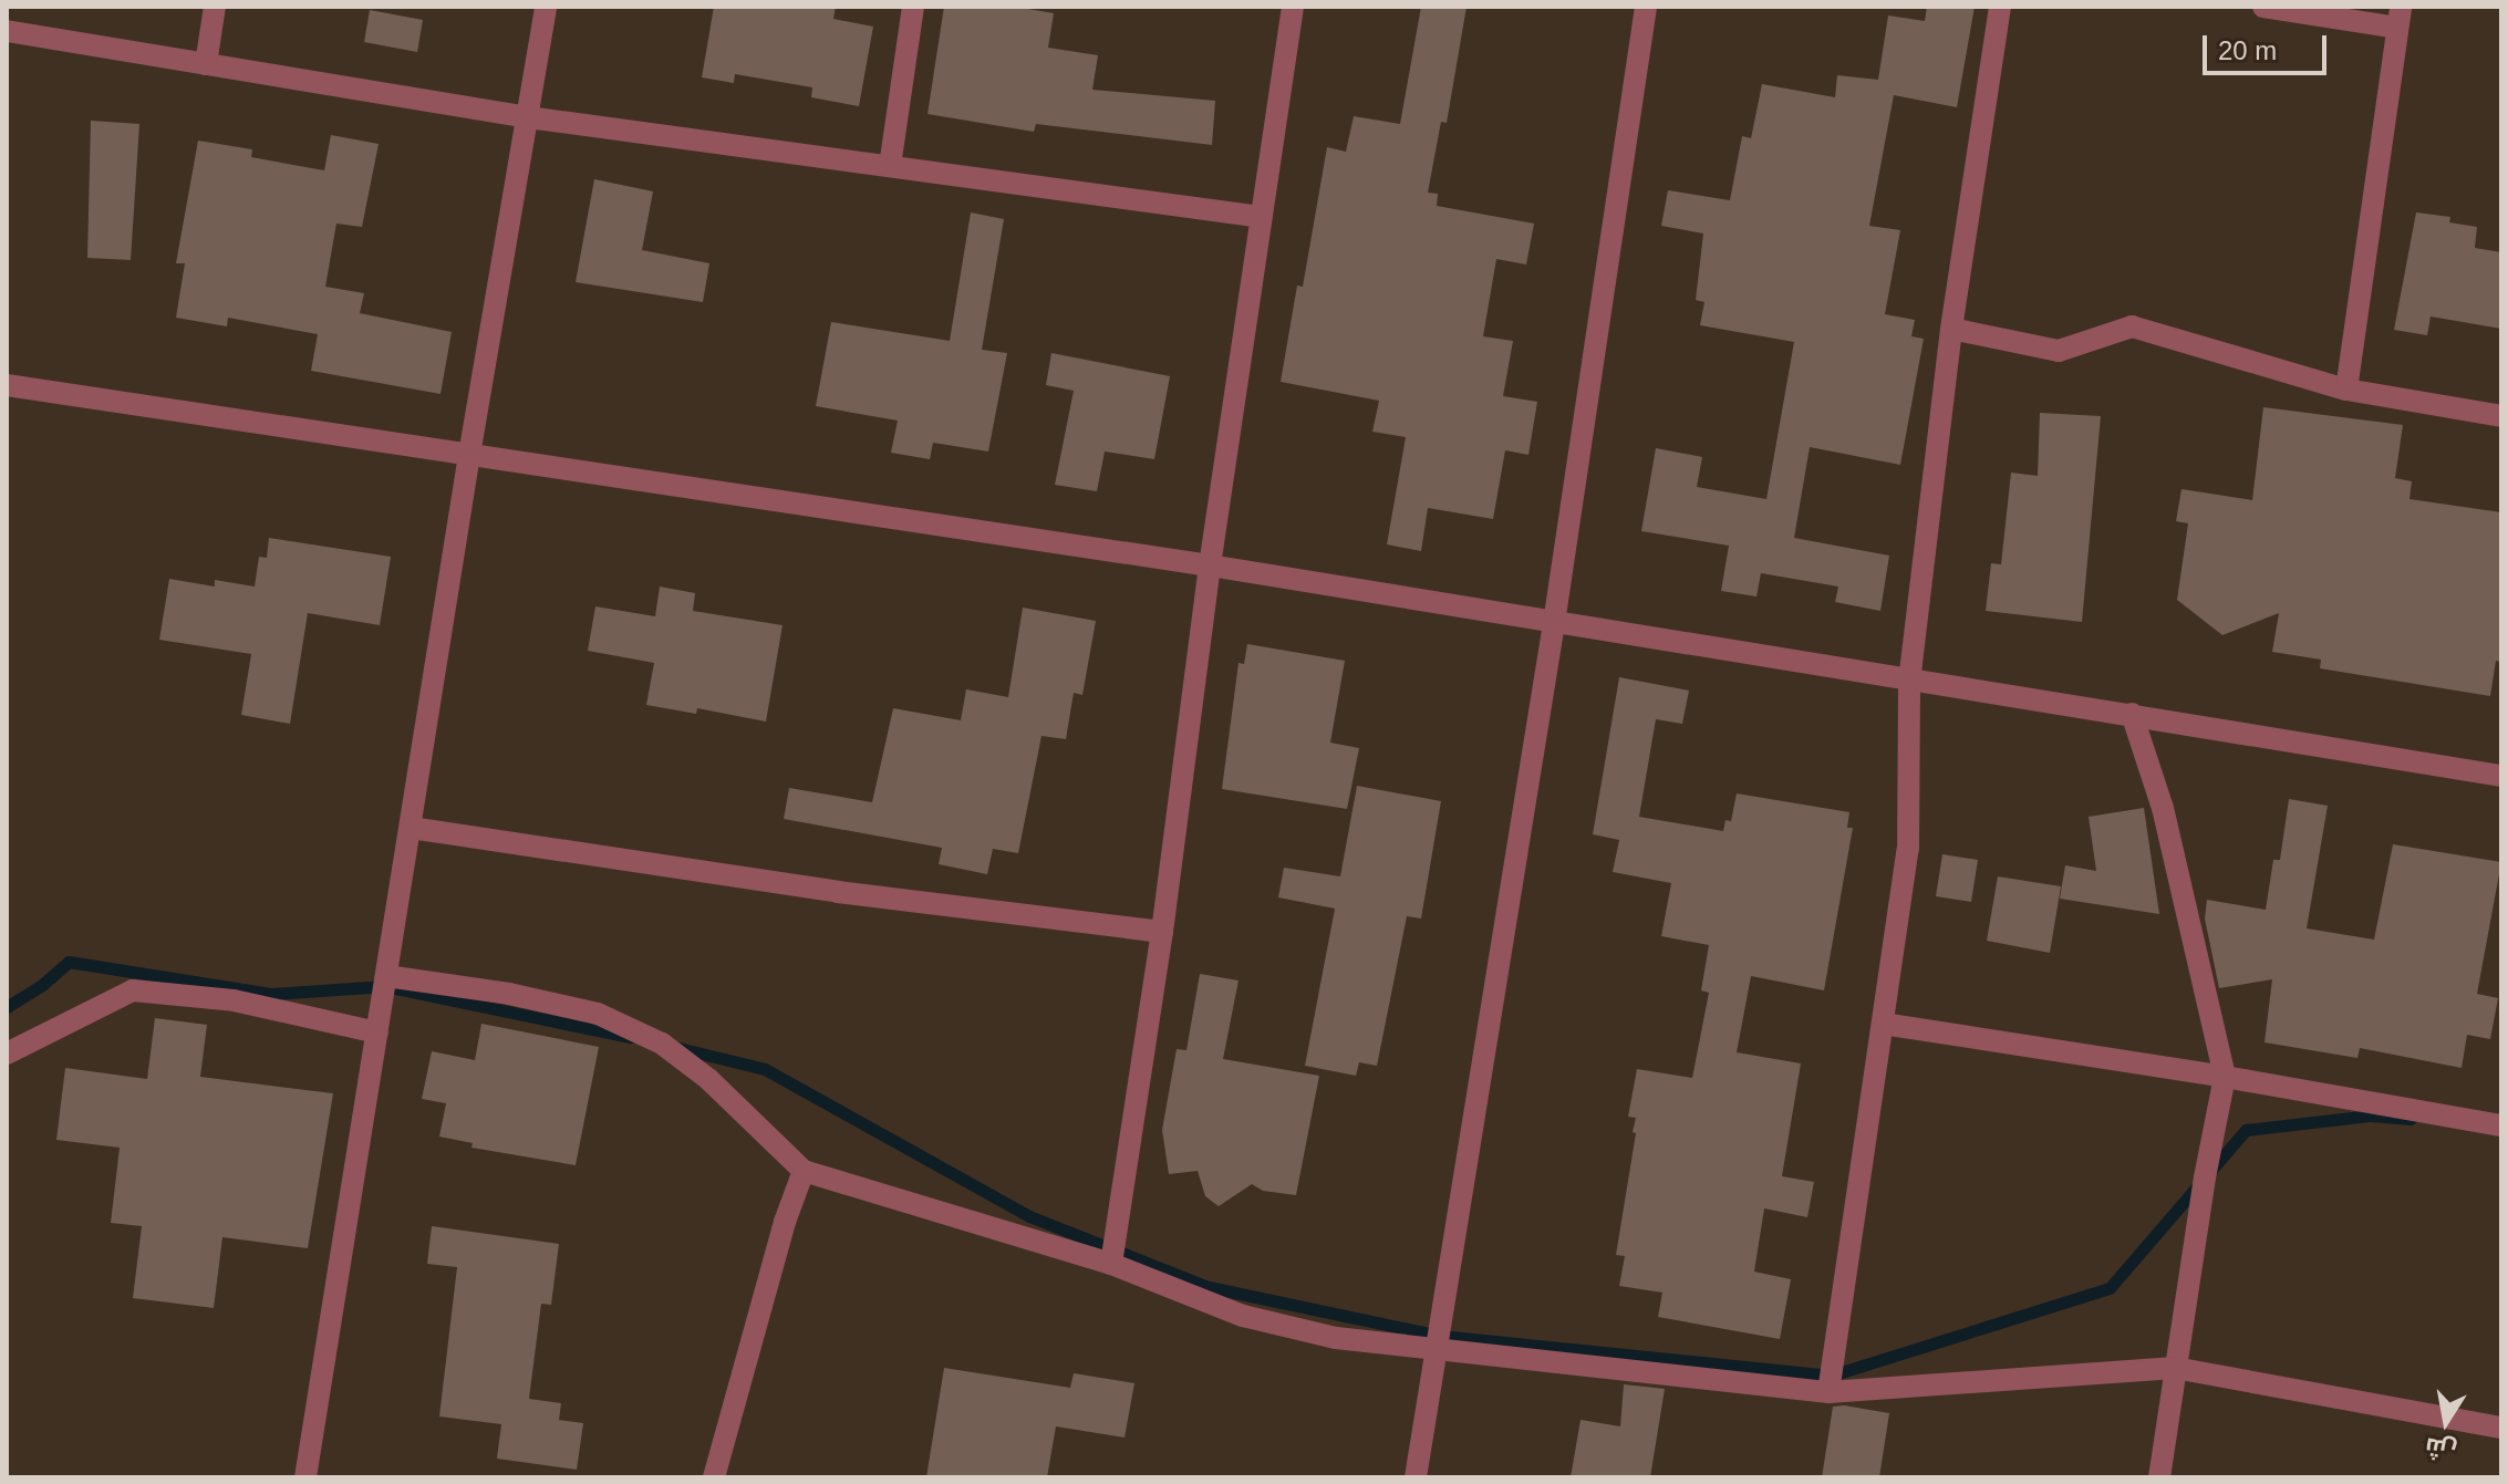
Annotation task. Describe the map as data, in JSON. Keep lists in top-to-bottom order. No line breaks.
{"scale_bar":"20 m","north":"bottom"}
